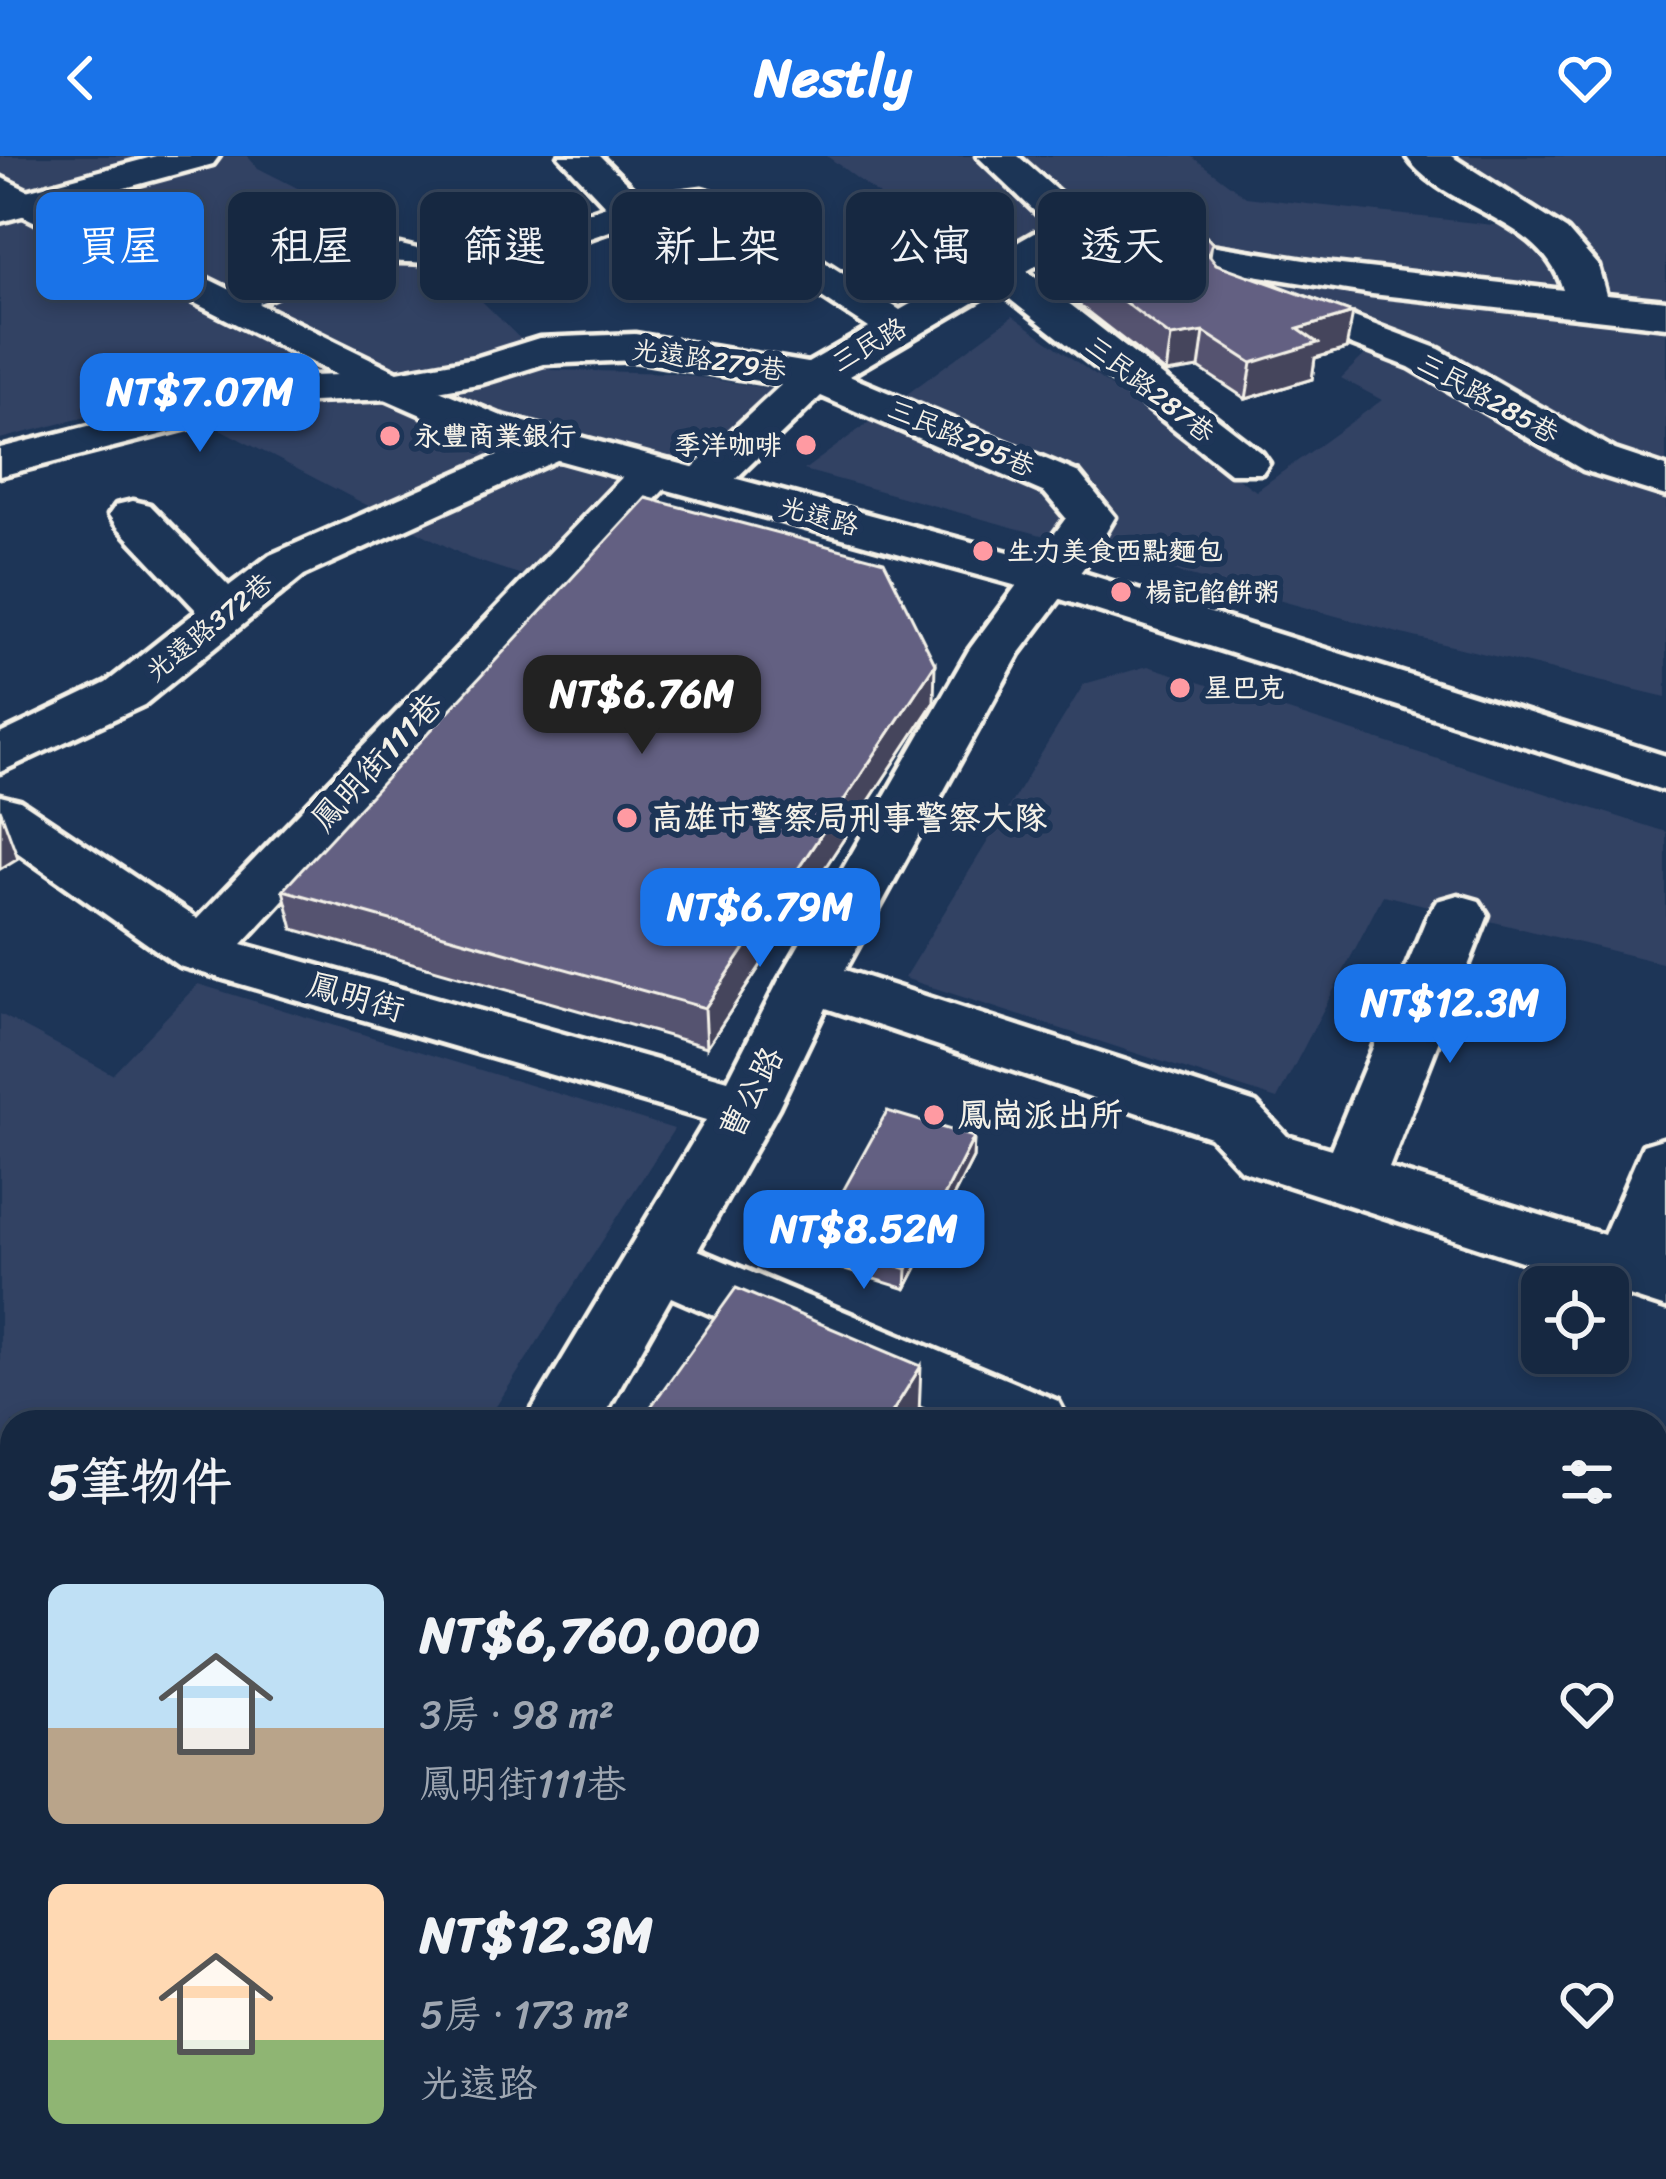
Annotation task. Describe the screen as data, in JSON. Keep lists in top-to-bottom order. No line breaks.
{"streets":{"street":["三民路","光遠路279巷","三民路287巷","三民路285巷","三民路295巷","光遠路","光遠路372巷","鳳明街111巷","鳳明街","曹公路"]},"crossings":[["三民路","光遠路279巷"],["三民路","三民路295巷"],["三民路","光遠路"],["三民路","鳳明街111巷"],["光遠路279巷","三民路295巷"],["光遠路279巷","光遠路"],["三民路295巷","光遠路"],["三民路295巷","曹公路"],["光遠路","光遠路372巷"],["光遠路","鳳明街111巷"],["光遠路","曹公路"],["鳳明街111巷","鳳明街"],["鳳明街","曹公路"]],"places":["永豐商業銀行","季洋咖啡","生力美食西點麵包","楊記餡餅粥","星巴克","高雄市警察局刑事警察大隊","鳳崗派出所"],"page":{"header":"Nestly","chip":["買屋","租屋","篩選","新上架","公寓","透天"],"price":["NT$7.07M","NT$6.76M","NT$6.79M","NT$12.3M","NT$8.52M"],"heading":"5筆物件","list":[{"name":"NT$6,760,000","note":"3房 · 98 m² · 鳳明街111巷"},{"name":"NT$12.3M","note":"5房 · 173 m² · 光遠路"}]}}
